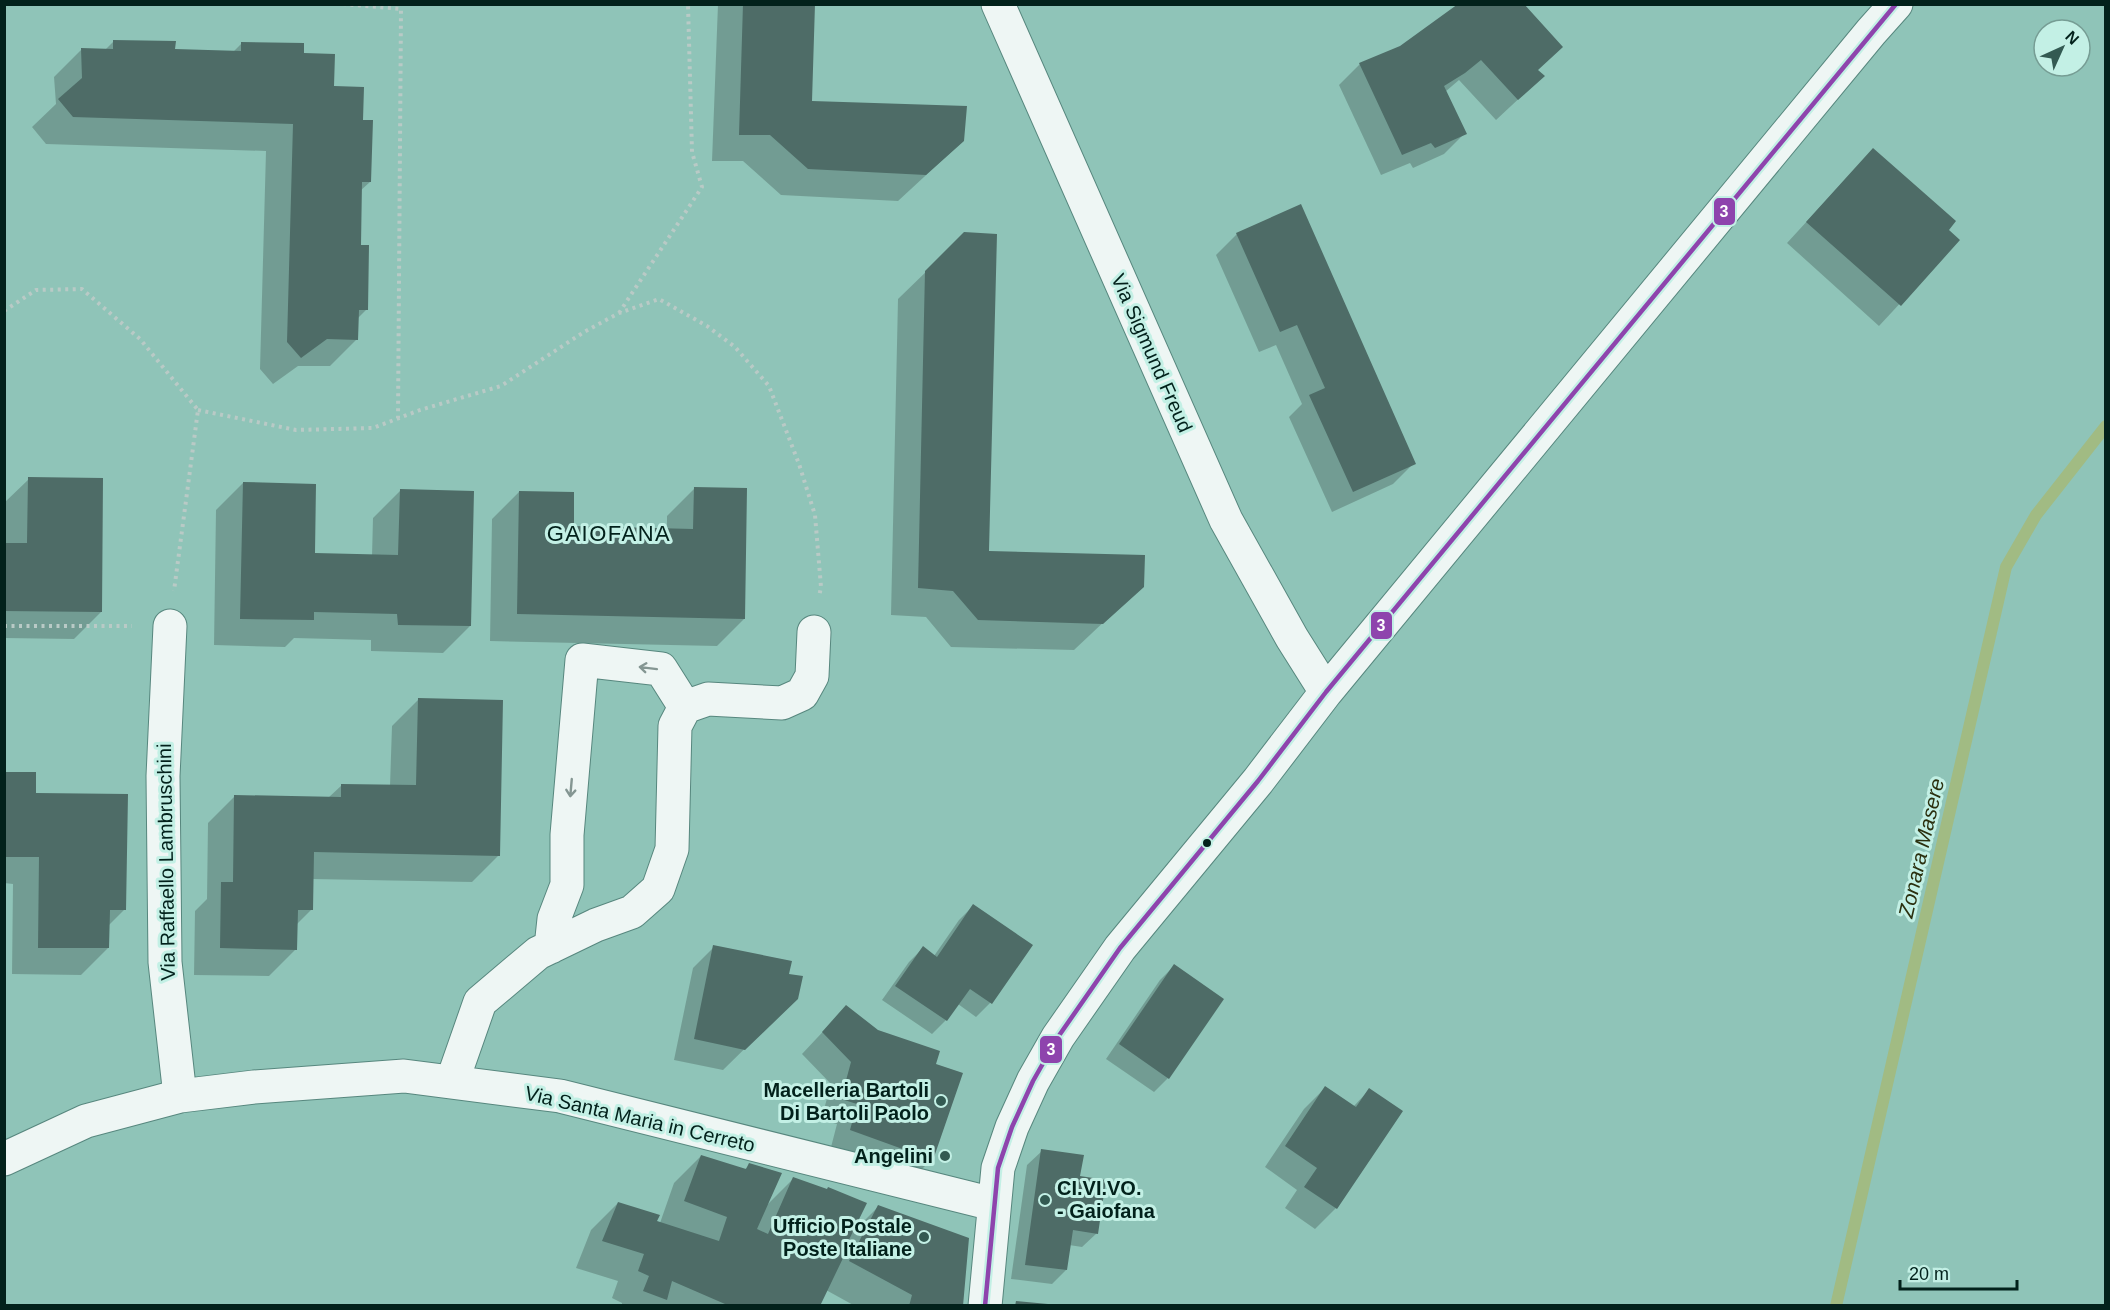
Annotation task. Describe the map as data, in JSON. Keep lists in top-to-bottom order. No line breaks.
{"streets":{"street":["Via Sigmund Freud","Via Raffaello Lambruschini","Via Santa Maria in Cerreto"]},"crossings":[["Via Raffaello Lambruschini","Via Santa Maria in Cerreto"]],"districts":["GAIOFANA"],"water":["Zonara Masere"],"places":["Macelleria Bartoli Di Bartoli Paolo","Angelini","CI.VI.VO. - Gaiofana","Ufficio Postale Poste Italiane"],"lines":["transit line 3"],"scale_bar":"20 m","north":"top right"}
